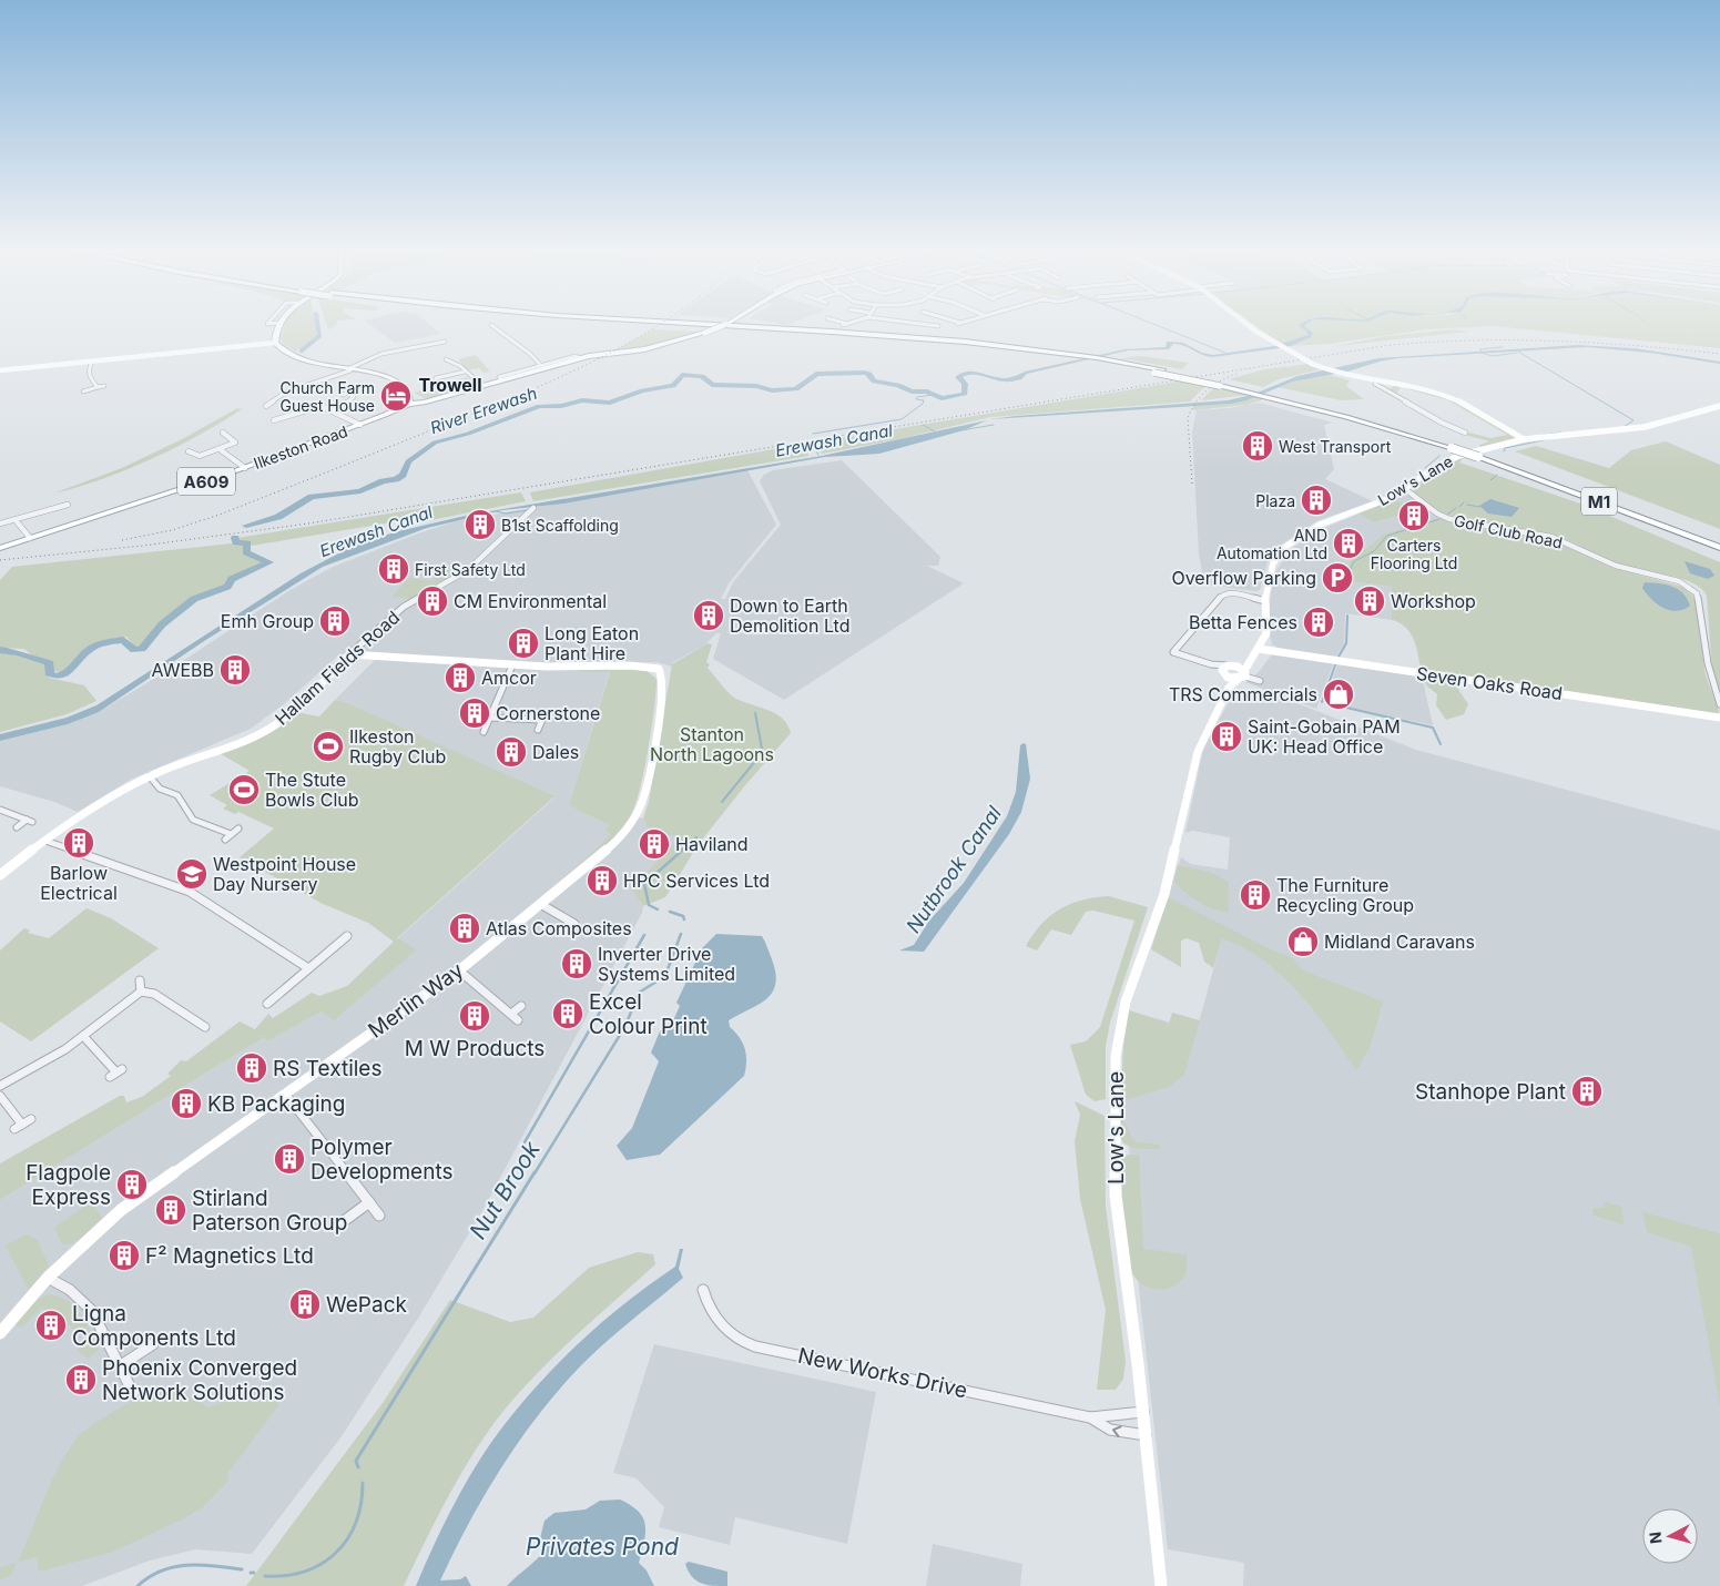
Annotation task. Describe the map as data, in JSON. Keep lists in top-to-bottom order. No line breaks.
{"streets":{"highway":["M1"],"main road":["Ilkeston Road","A609"],"street":["Low's Lane","Golf Club Road","Hallam Fields Road","Seven Oaks Road","Merlin Way","New Works Drive"]},"crossings":[["Ilkeston Road","A609"],["Low's Lane","Golf Club Road"],["Low's Lane","Seven Oaks Road"],["Low's Lane","New Works Drive"]],"districts":["Trowell"],"water":["River Erewash","Erewash Canal","Nutbrook Canal","Nut Brook","Privates Pond"],"parks":["Stanton North Lagoons"],"places":{"hotel":["Church Farm Guest House"],"building":["West Transport","Plaza","Carters Flooring Ltd","B1st Scaffolding","AND Automation Ltd","First Safety Ltd","CM Environmental","Workshop","Down to Earth Demolition Ltd","Emh Group","Betta Fences","Long Eaton Plant Hire","AWEBB","Amcor","Cornerstone","Saint-Gobain PAM UK: Head Office","Dales","Barlow Electrical","Haviland","HPC Services Ltd","The Furniture Recycling Group","Atlas Composites","Inverter Drive Systems Limited","Excel Colour Print","M W Products","RS Textiles","Stanhope Plant","KB Packaging","Polymer Developments","Flagpole Express","Stirland Paterson Group","F² Magnetics Ltd","WePack","Ligna Components Ltd","Phoenix Converged Network Solutions"],"parking":["Overflow Parking"],"shop":["TRS Commercials","Midland Caravans"],"sports":["Ilkeston Rugby Club","The Stute Bowls Club"],"school or university":["Westpoint House Day Nursery"]},"north":"left"}
